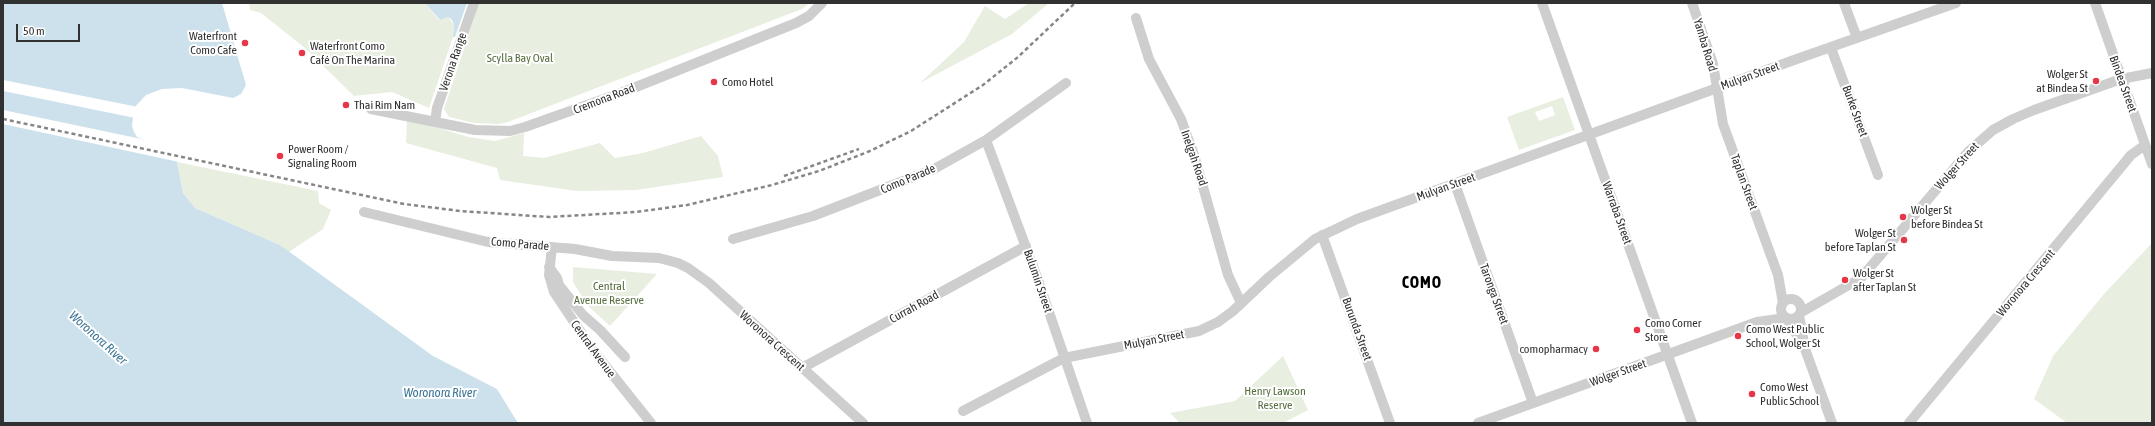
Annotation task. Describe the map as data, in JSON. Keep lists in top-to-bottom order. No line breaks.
{"streets":{"street":["Yamba Road","Verona Range","Mulyan Street","Bindea Street","Cremona Road","Burke Street","Inelgah Road","Wolger Street","Como Parade","Taplan Street","Warraba Street","Bulumin Street","Woronora Crescent","Taronga Street","Currah Road","Burunda Street","Central Avenue"]},"crossings":[["Yamba Road","Mulyan Street"],["Yamba Road","Taplan Street"],["Verona Range","Cremona Road"],["Mulyan Street","Burke Street"],["Mulyan Street","Inelgah Road"],["Mulyan Street","Taplan Street"],["Mulyan Street","Warraba Street"],["Mulyan Street","Bulumin Street"],["Mulyan Street","Taronga Street"],["Mulyan Street","Burunda Street"],["Bindea Street","Wolger Street"],["Bindea Street","Woronora Crescent"],["Wolger Street","Taplan Street"],["Wolger Street","Warraba Street"],["Wolger Street","Taronga Street"],["Como Parade","Bulumin Street"],["Como Parade","Woronora Crescent"],["Como Parade","Central Avenue"],["Bulumin Street","Currah Road"],["Woronora Crescent","Currah Road"]],"districts":["COMO"],"water":["Woronora River"],"parks":["Scylla Bay Oval","Central Avenue Reserve","Henry Lawson Reserve"],"places":["Waterfront Como Cafe","Waterfront Como Café On The Marina","Wolger St at Bindea St","Como Hotel","Thai Rim Nam","Power Room / Signaling Room","Wolger St before Bindea St","Wolger St before Taplan St","Wolger St after Taplan St","Como Corner Store","Como West Public School, Wolger St","comopharmacy","Como West Public School"],"scale_bar":"50 m"}
